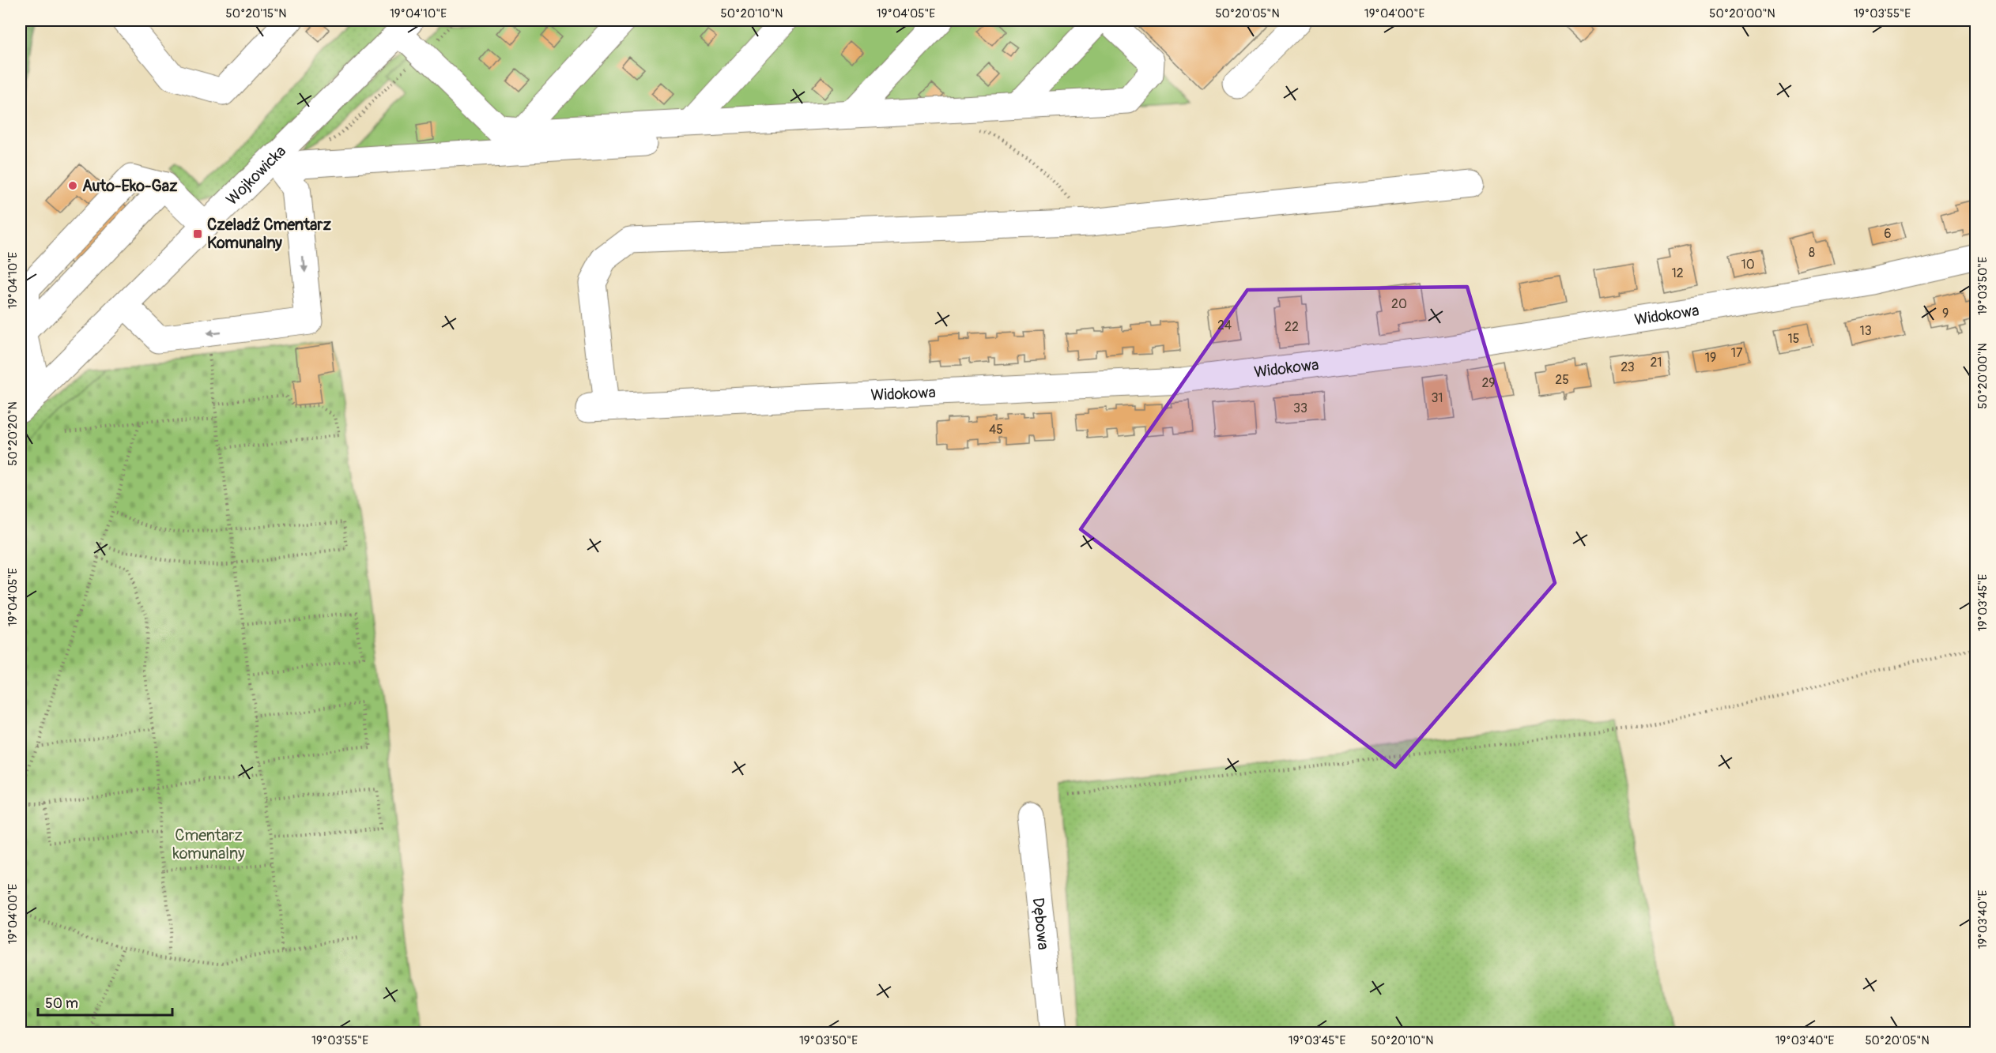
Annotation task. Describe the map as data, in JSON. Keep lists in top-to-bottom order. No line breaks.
{"streets":{"street":["Wojkowicka","Widokowa","Dębowa"]},"parks":["Cmentarz komunalny"],"places":{"other":["Auto-Eko-Gaz"],"transit":["Czeladź Cmentarz Komunalny"]},"house_numbers":["6","8","10","12","20","9","24","22","13","15","17","19","21","23","25","29","31","33","45"],"scale_bar":"50 m","coordinates":["50°20'15\"N","19°04'10\"E","50°20'10\"N","19°04'05\"E","50°20'05\"N","19°04'00\"E","50°20'00\"N","19°03'55\"E","19°03'50\"E","50°20'20\"N","19°03'45\"E","19°03'40\"E"]}
